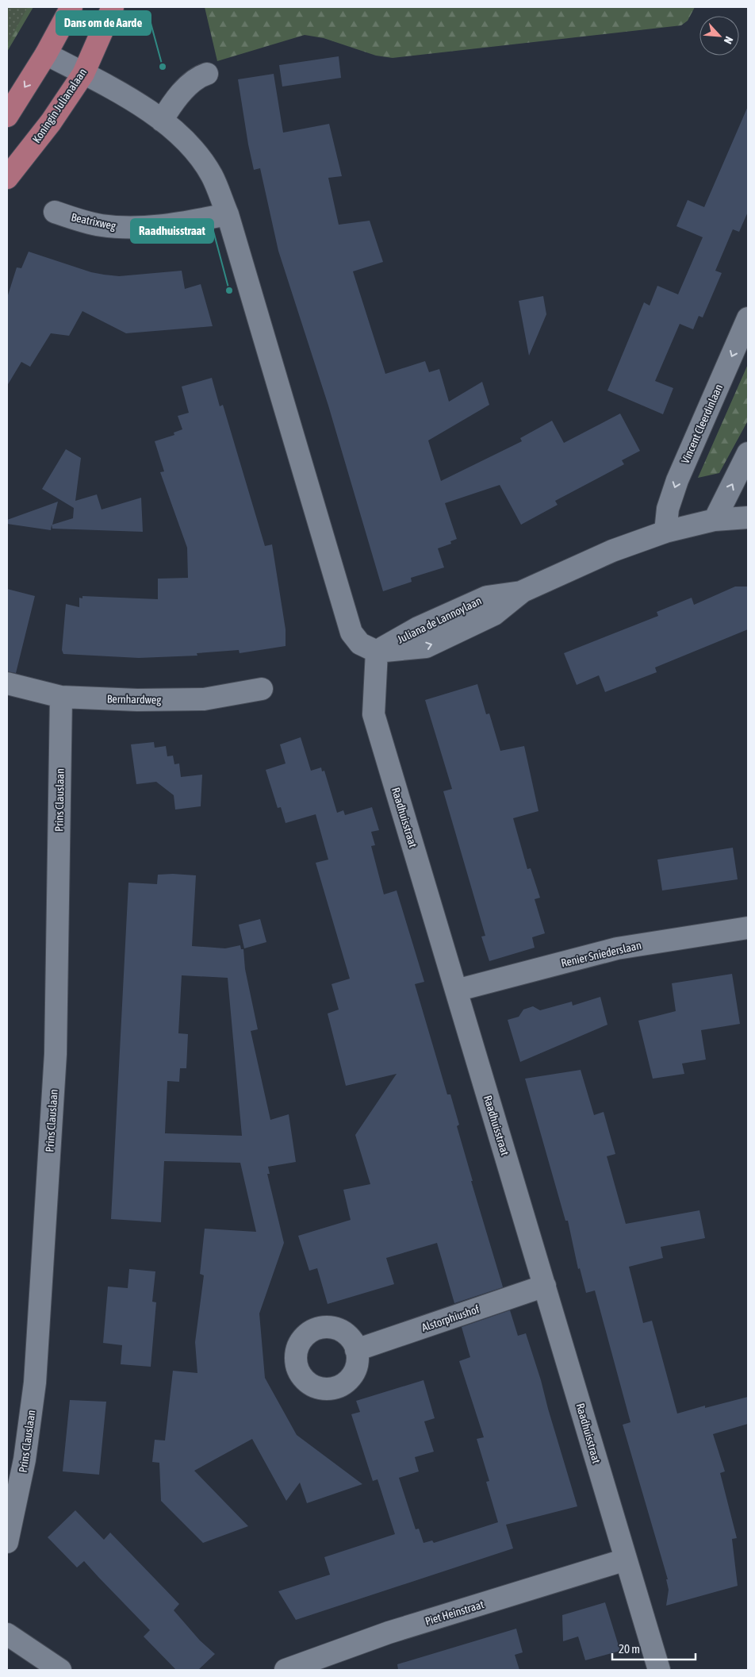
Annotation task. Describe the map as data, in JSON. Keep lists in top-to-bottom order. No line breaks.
{"streets":{"main road":["Koningin Julianalaan"],"street":["Beatrixweg","Vincent Cleerdinlaan","Juliana de Lannoylaan","Bernhardweg","Prins Clauslaan","Raadhuisstraat","Renier Sniederslaan","Alstorphiushof","Piet Heinstraat"]},"crossings":[["Vincent Cleerdinlaan","Juliana de Lannoylaan"],["Juliana de Lannoylaan","Raadhuisstraat"],["Bernhardweg","Prins Clauslaan"],["Raadhuisstraat","Renier Sniederslaan"],["Raadhuisstraat","Alstorphiushof"],["Raadhuisstraat","Piet Heinstraat"]],"places":["Dans om de Aarde","Raadhuisstraat"],"scale_bar":"20 m","north":"bottom right"}
